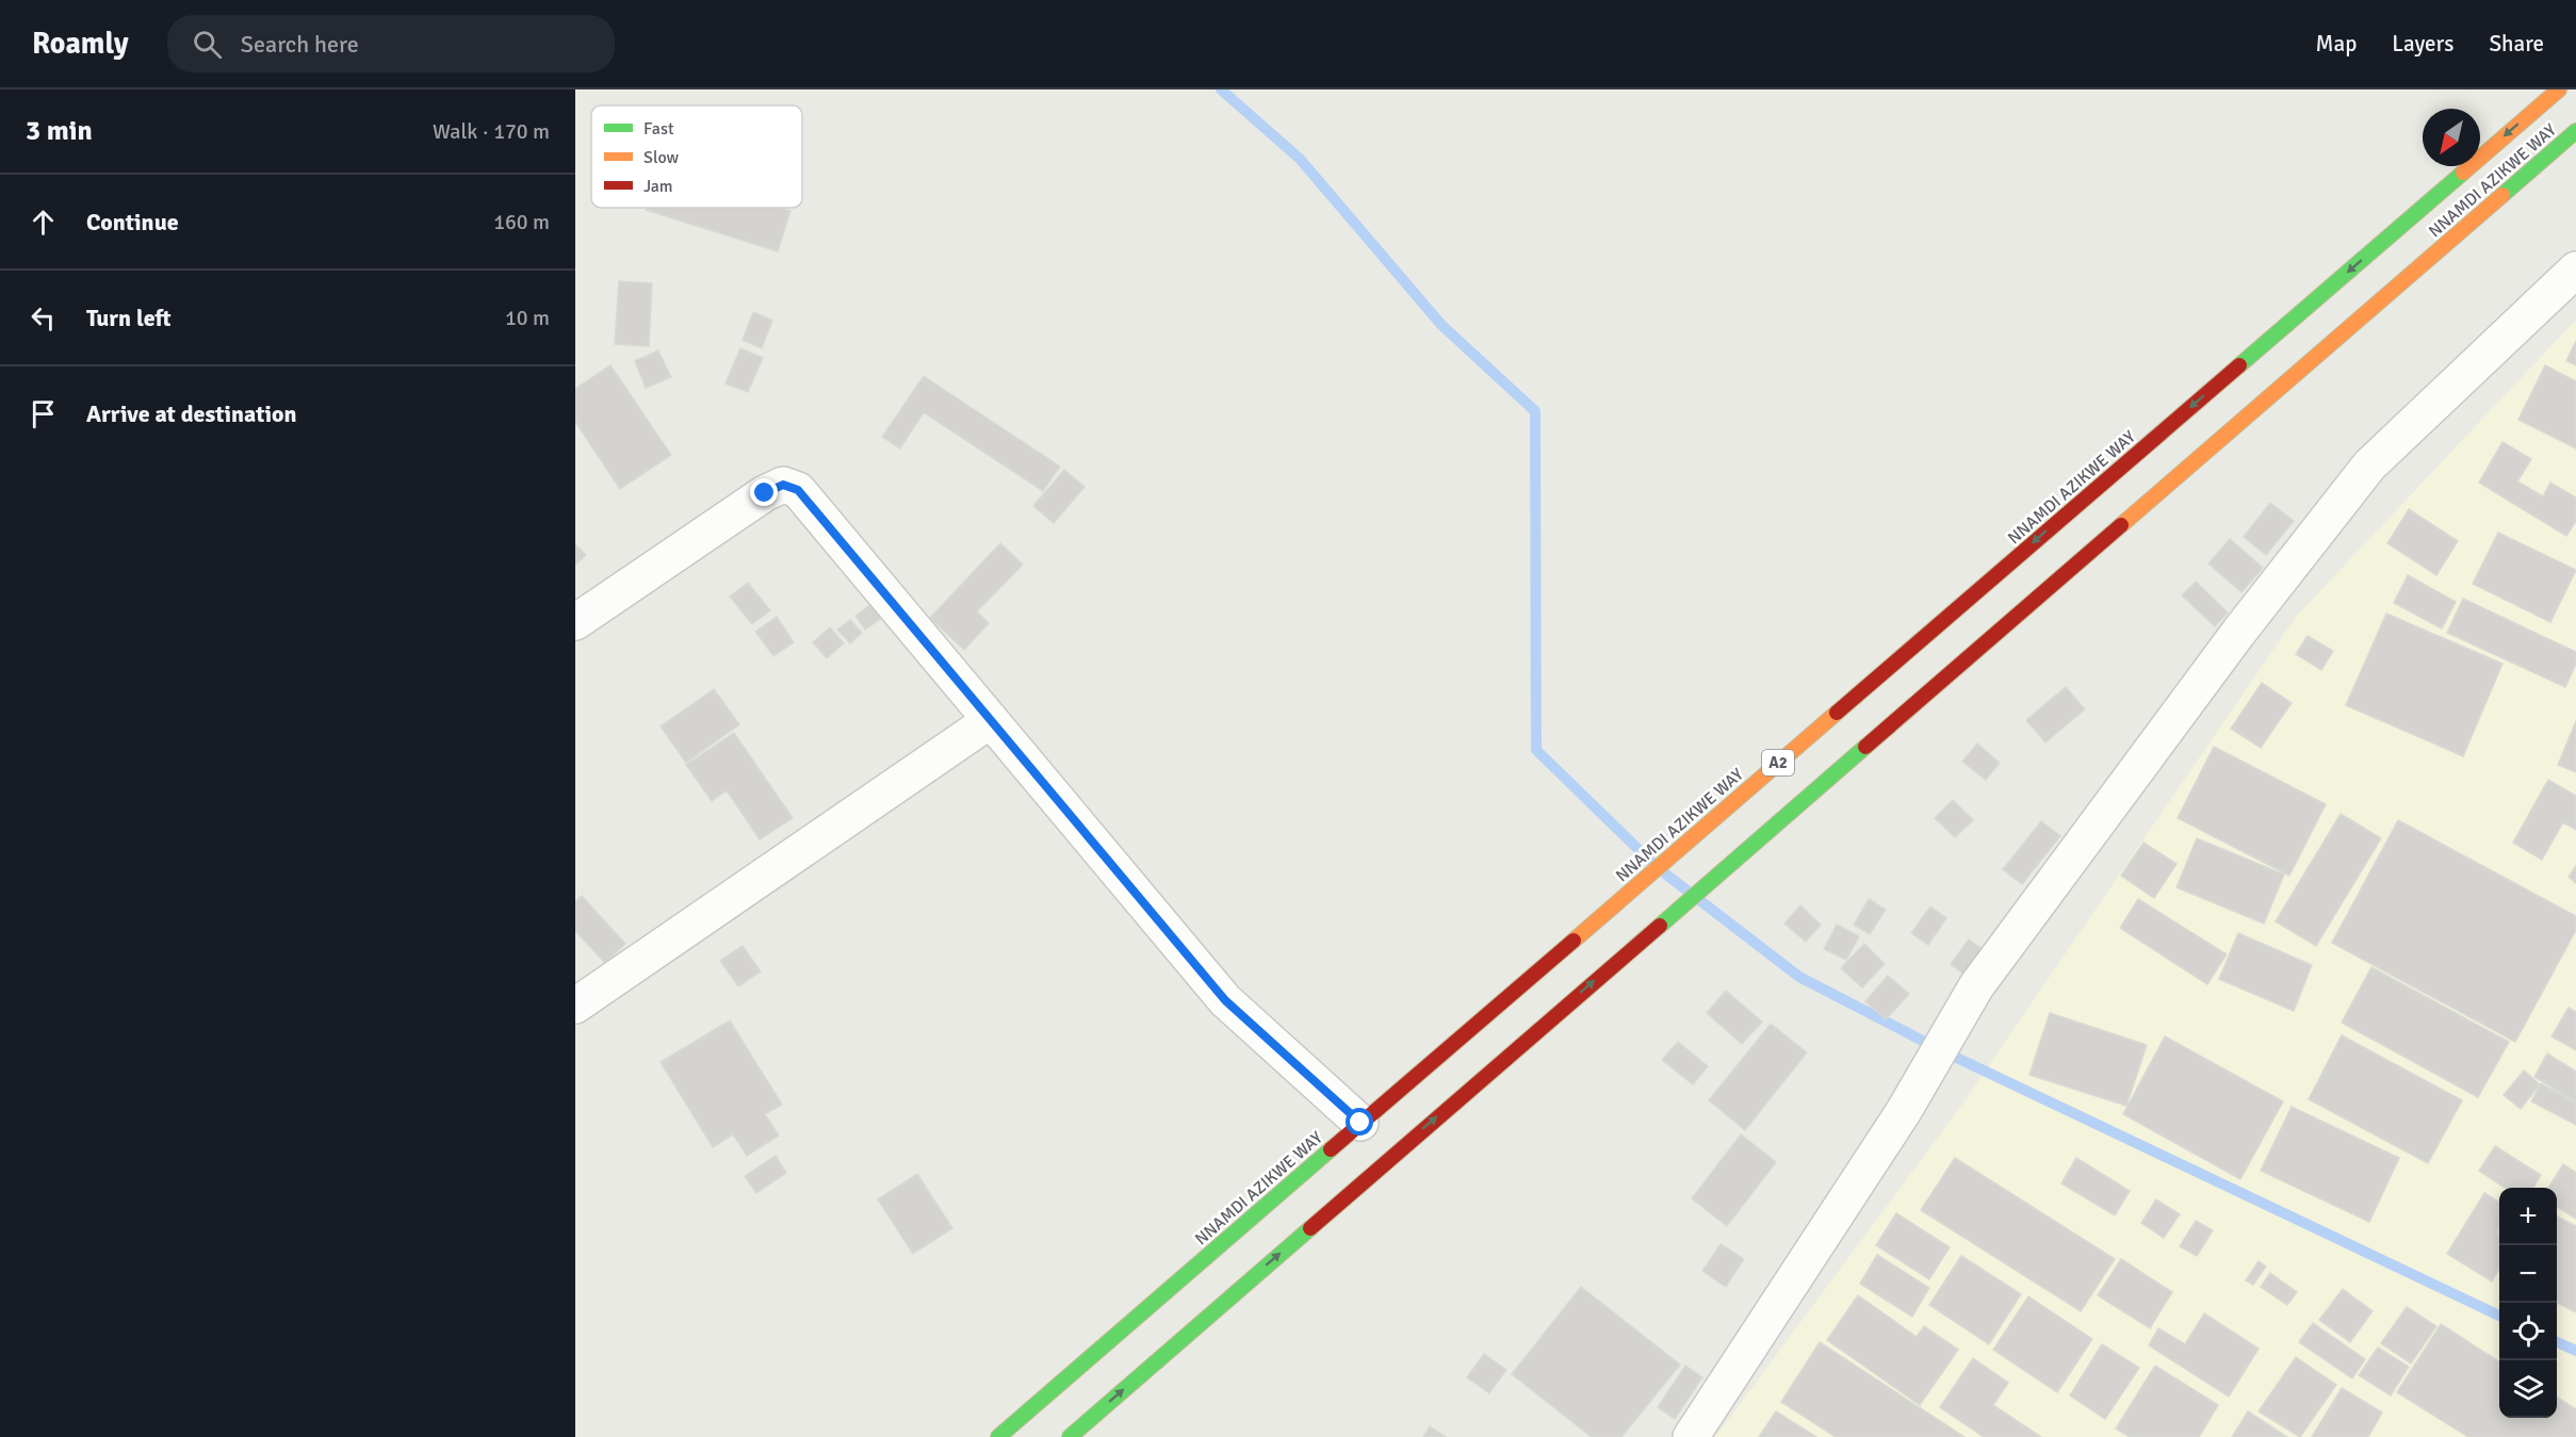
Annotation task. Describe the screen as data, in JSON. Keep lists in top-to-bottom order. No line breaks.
{"streets":{"highway":["NNAMDI AZIKWE WAY","A2"]},"legend":["Fast","Slow","Jam"],"north":"bottom left","page":{"header":"Roamly","search":"Search here","nav":["Map","Layers","Share"],"heading":["3 min","Walk · 170 m"],"list":[["Continue","160 m"],["Turn left","10 m"],"Arrive at destination"],"map_buttons":["+","−"]}}
